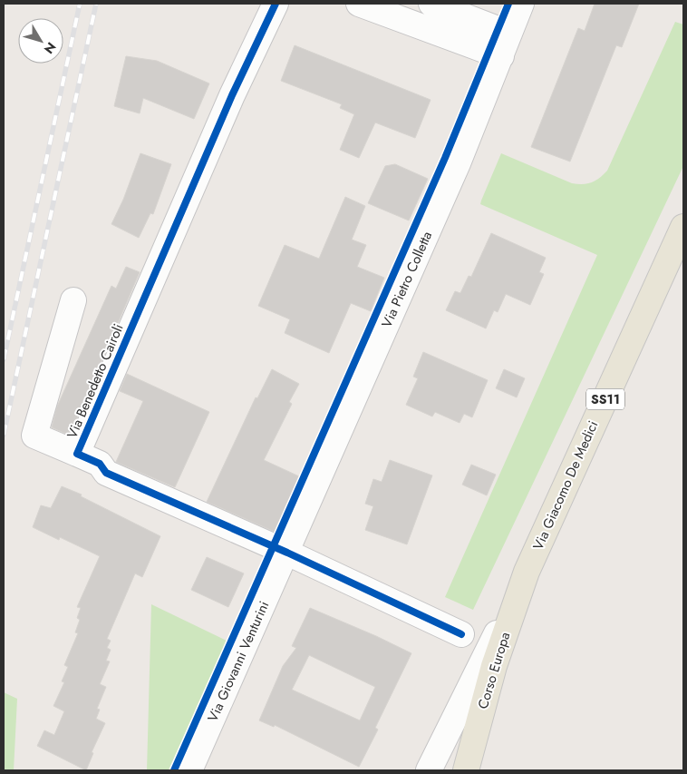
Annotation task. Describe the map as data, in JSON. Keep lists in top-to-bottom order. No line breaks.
{"streets":{"main road":["SS11","Via Giacomo De Medici","Corso Europa"],"street":["Via Pietro Colletta","Via Benedetto Cairoli","Via Giovanni Venturini"]},"crossings":[["Via Pietro Colletta","Via Benedetto Cairoli"],["Via Pietro Colletta","Via Giovanni Venturini"],["Via Benedetto Cairoli","Via Giovanni Venturini"],["Via Giacomo De Medici","Corso Europa"]],"north":"bottom right"}
